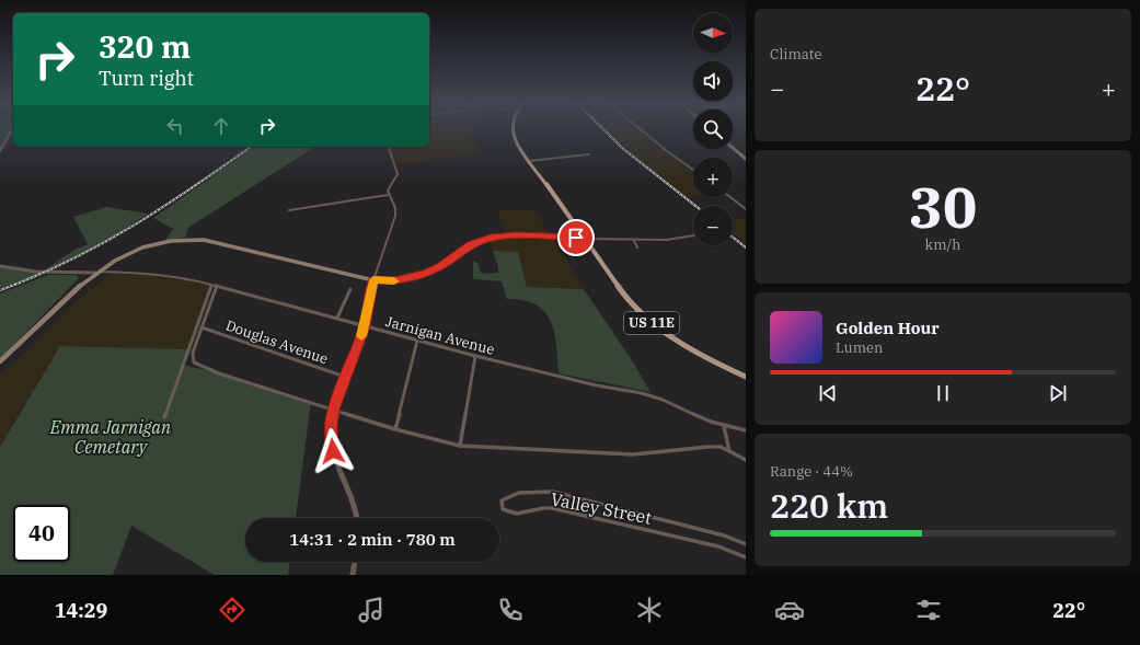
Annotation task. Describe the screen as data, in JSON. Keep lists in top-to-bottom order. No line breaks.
{"streets":{"main road":["US 11E"],"street":["Jarnigan Avenue","Douglas Avenue","Valley Street"]},"parks":["Emma Jarnigan Cemetary"],"north":"right","page":{"tile":["Climate",["30","km/h"],["Range · 44%","220 km"]],"map_buttons":["+","−"],"turn":["320 m","Turn right"],"heat":["−","22°","+"],"song":["Golden Hour","Lumen"],"limit":"40","trip":"14:31 · 2 min · 780 m","tabs":["14:29","22°"]}}
